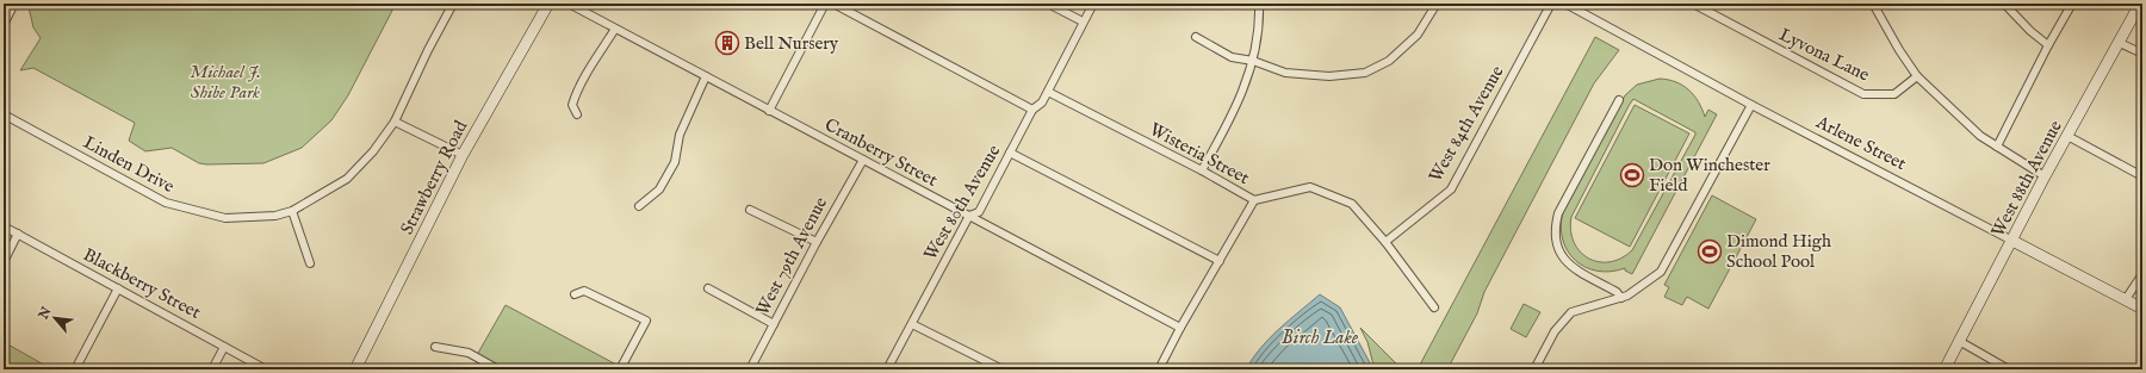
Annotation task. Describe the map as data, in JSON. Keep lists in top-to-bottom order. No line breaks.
{"streets":{"street":["Lyvona Lane","West 84th Avenue","Arlene Street","Cranberry Street","Wisteria Street","Linden Drive","Strawberry Road","West 88th Avenue","West 80th Avenue","West 79th Avenue","Blackberry Street"]},"crossings":[["West 84th Avenue","Wisteria Street"],["Arlene Street","West 88th Avenue"],["Cranberry Street","West 80th Avenue"],["Cranberry Street","West 79th Avenue"],["Wisteria Street","West 80th Avenue"]],"water":["Birch Lake"],"parks":["Michael J. Shibe Park"],"places":{"building":["Bell Nursery"],"sports":["Don Winchester Field","Dimond High School Pool"]},"north":"top left"}
